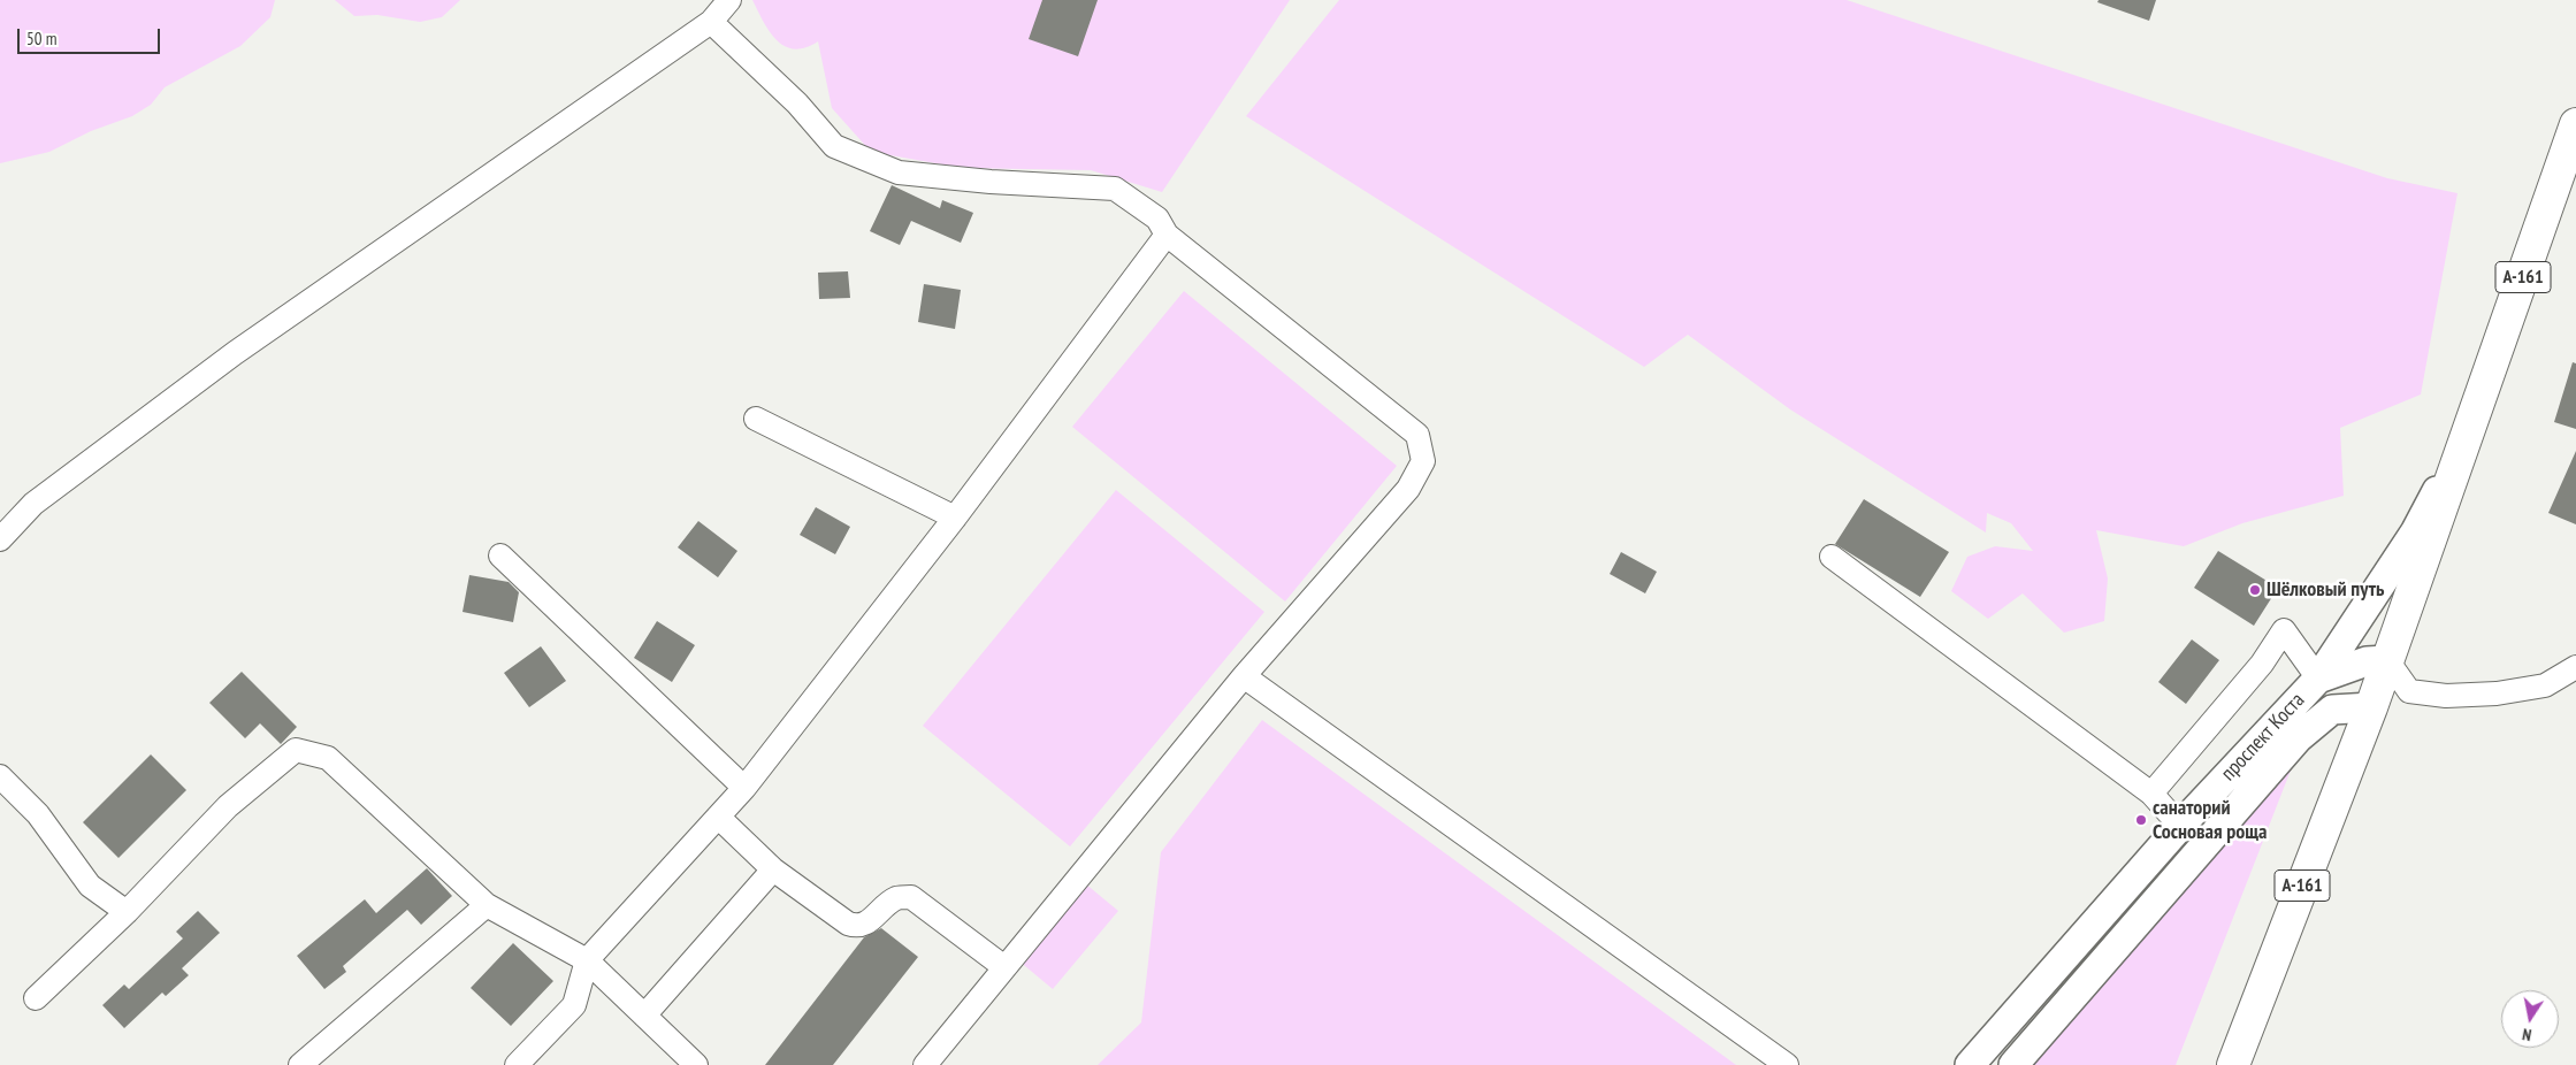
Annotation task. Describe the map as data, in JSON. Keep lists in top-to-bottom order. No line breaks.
{"streets":{"highway":["А-161"],"main road":["проспект Коста"]},"crossings":[["А-161","проспект Коста"]],"places":["Шёлковый путь","санаторий Сосновая роща"],"scale_bar":"50 m","north":"bottom"}
